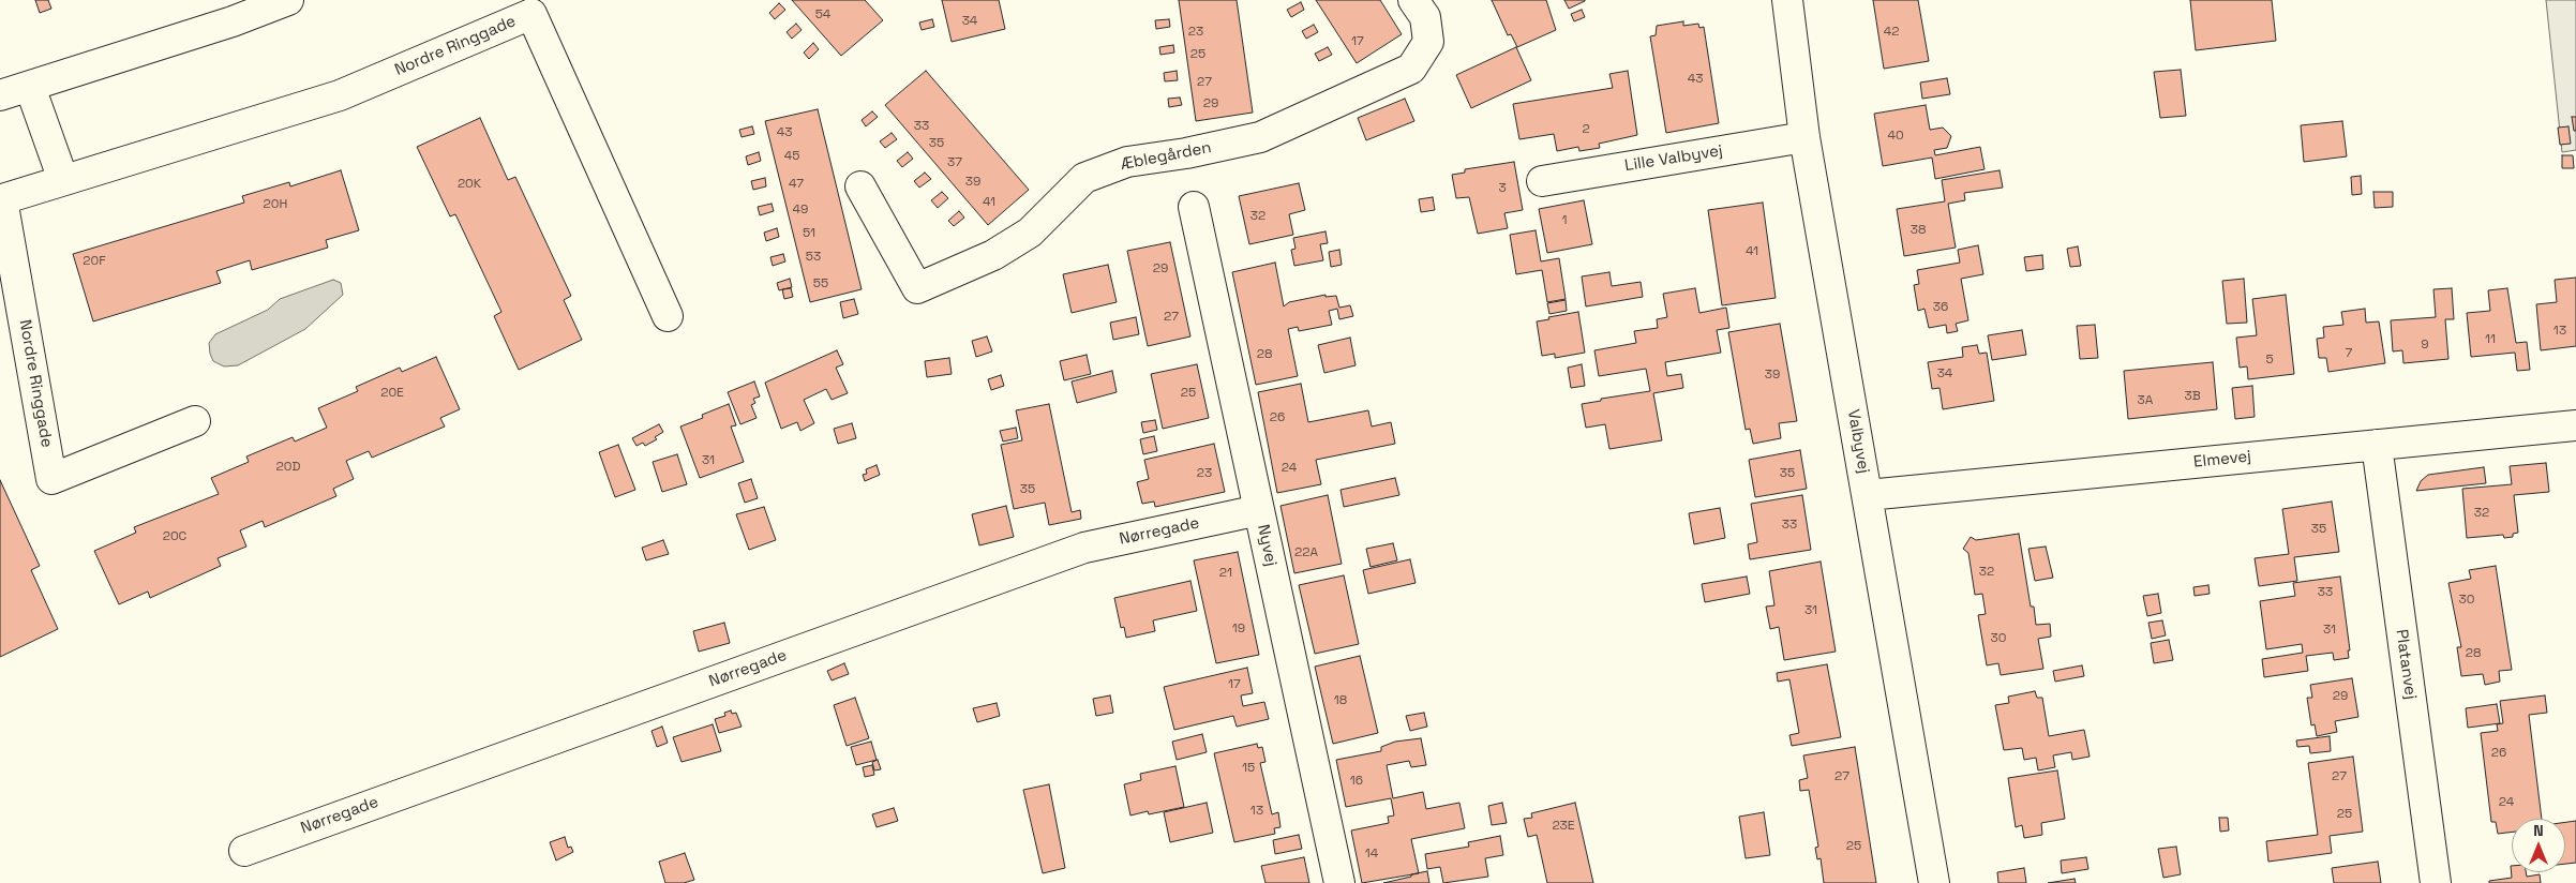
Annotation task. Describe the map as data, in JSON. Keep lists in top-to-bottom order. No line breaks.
{"streets":{"street":["Nordre Ringgade","Æblegården","Lille Valbyvej","Valbyvej","Elmevej","Nørregade","Nyvej","Platanvej"]},"crossings":[["Lille Valbyvej","Valbyvej"],["Valbyvej","Elmevej"],["Elmevej","Platanvej"],["Nørregade","Nyvej"]],"house_numbers":["54","34","23","42","17","25","43","27","29","33","2","43","40","35","45","37","39","20K","47","3","41","20H","49","32","1","38","51","41","53","20F","29","55","36","27","13","11","9","7","28","5","34","39","20E","25","3B","3A","26","31","20D","24","23","35","35","32","33","35","20C","22A","32","21","33","30","31","19","31","30","28","17","29","18","26","15","27","27","16","24","13","25","23E","25","14"],"north":"top"}
